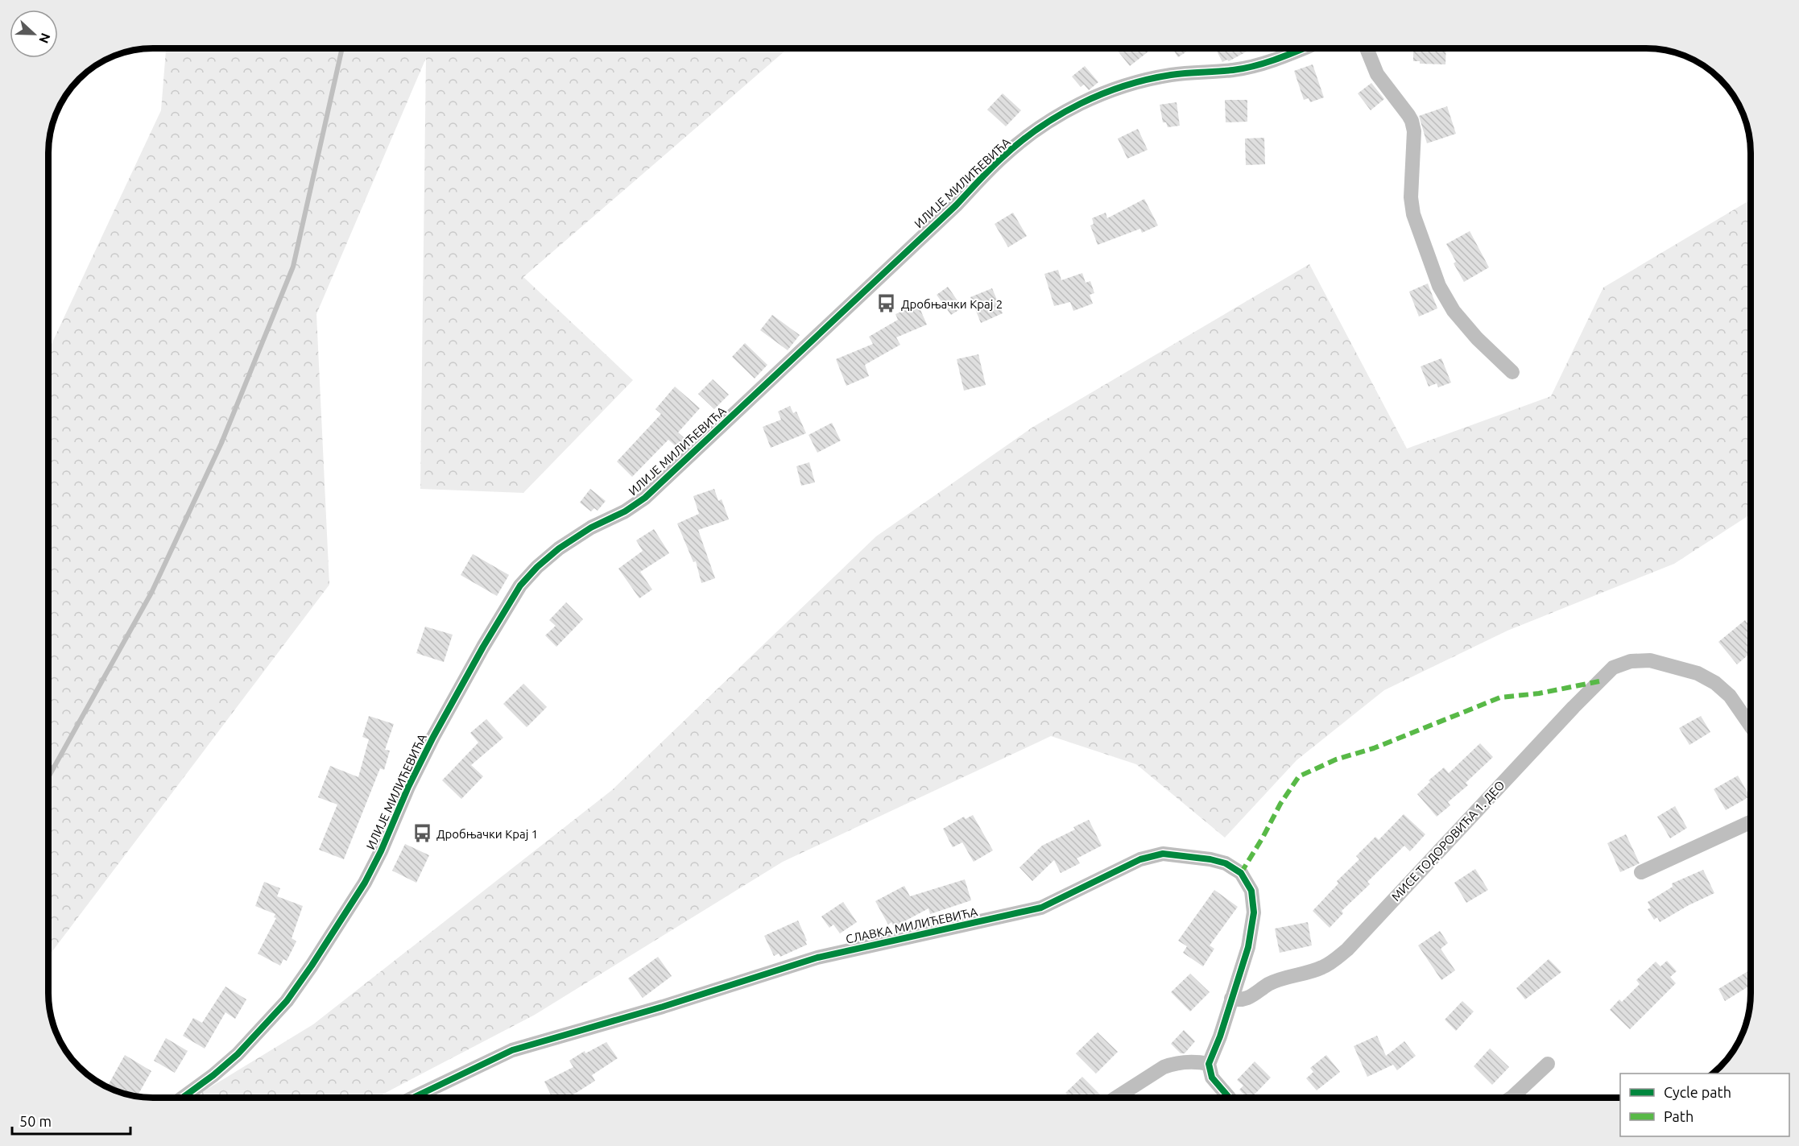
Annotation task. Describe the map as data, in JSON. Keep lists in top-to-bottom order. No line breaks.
{"streets":{"street":["ИЛИЈЕ МИЛИЋЕВИЋА","МИСЕ ТОДОРОВИЋА 1. ДЕО","СЛАВКА МИЛИЋЕВИЋА"]},"crossings":[["МИСЕ ТОДОРОВИЋА 1. ДЕО","СЛАВКА МИЛИЋЕВИЋА"]],"places":{"bus stop":["Дробњачки Крај 2","Дробњачки Крај 1"]},"legend":["Cycle path","Path"],"scale_bar":"50 m","north":"right"}
